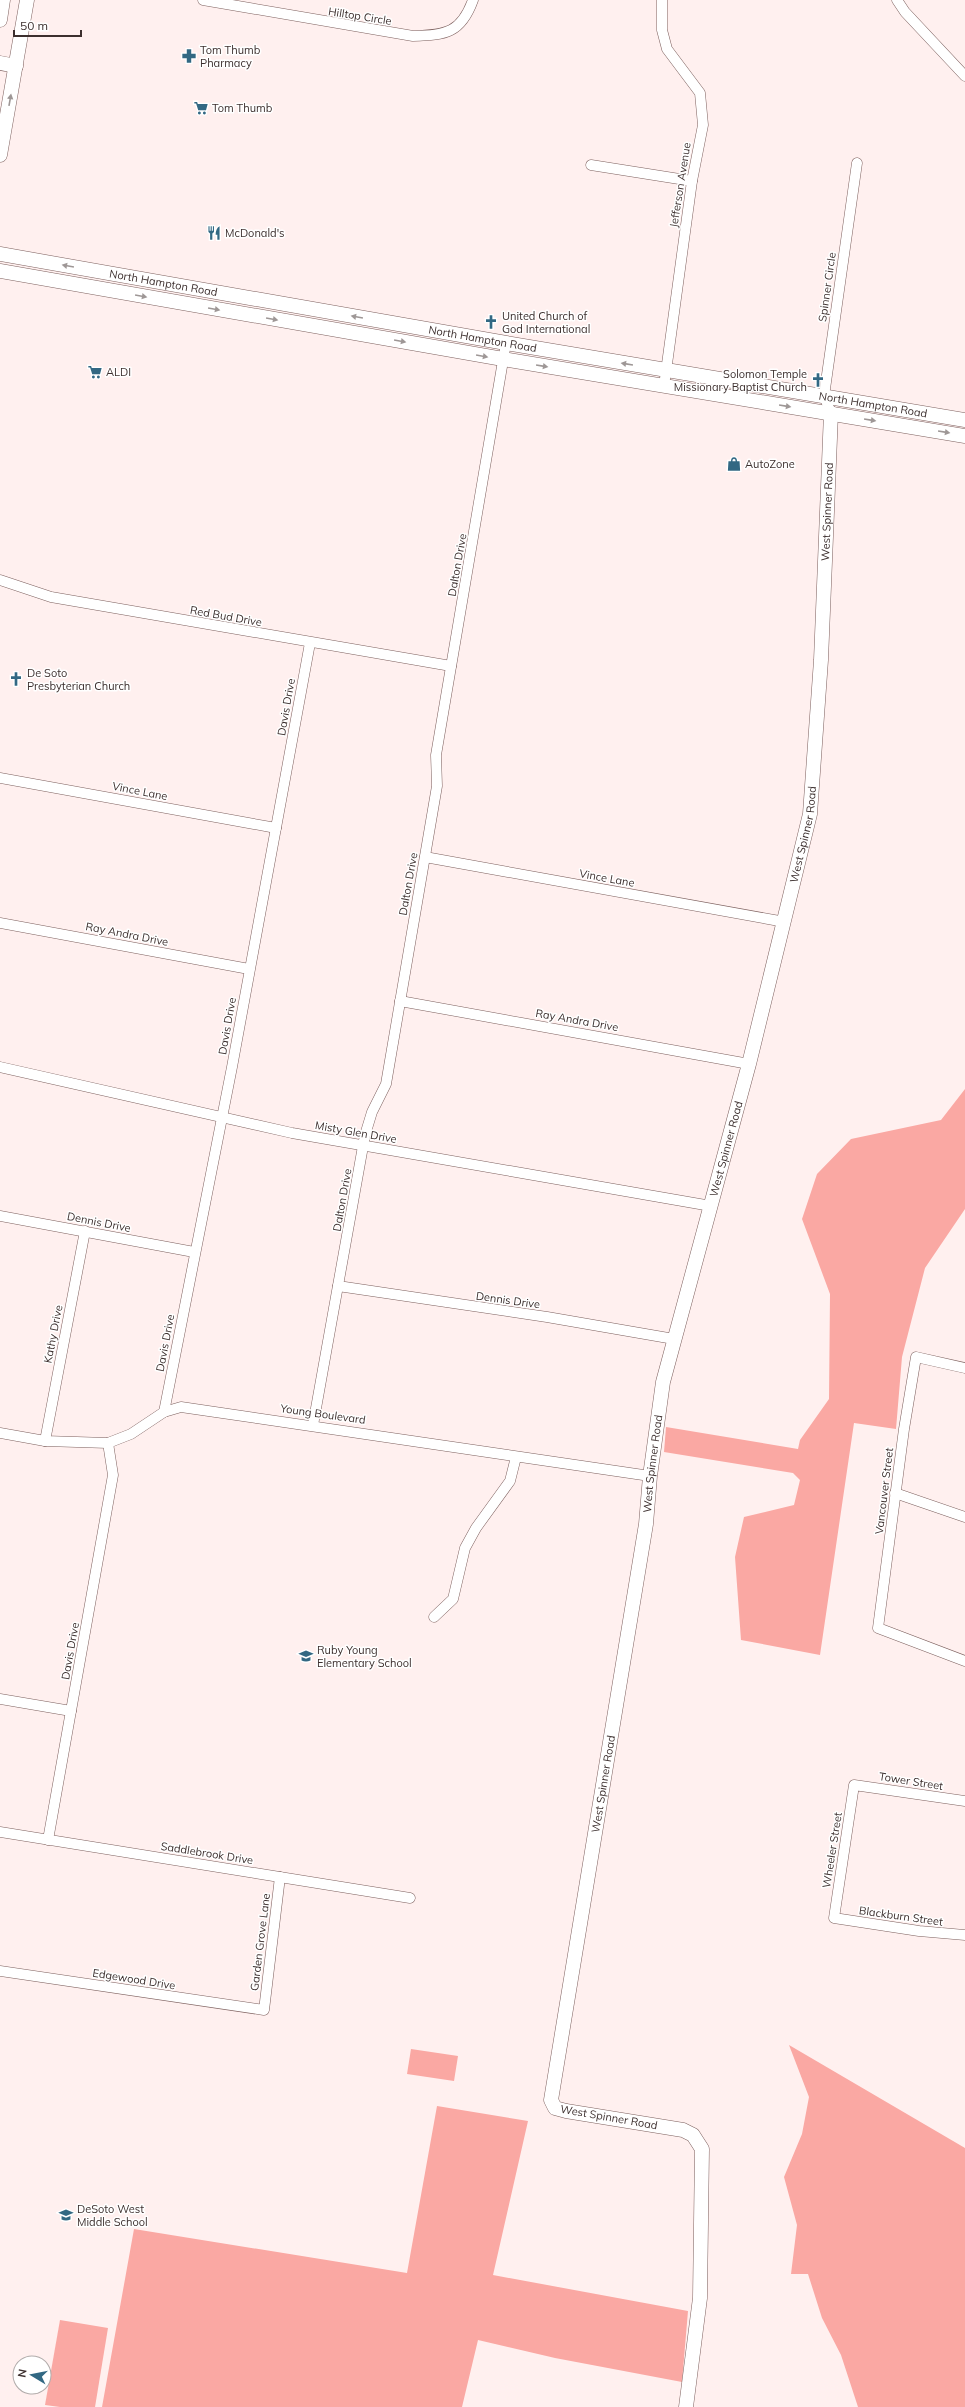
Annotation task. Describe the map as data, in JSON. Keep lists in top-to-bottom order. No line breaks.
{"streets":{"main road":["North Hampton Road","West Spinner Road"],"street":["Hilltop Circle","Jefferson Avenue","Spinner Circle","Dalton Drive","Red Bud Drive","Davis Drive","Vince Lane","Ray Andra Drive","Misty Glen Drive","Dennis Drive","Kathy Drive","Young Boulevard","Vancouver Street","Tower Street","Wheeler Street","Saddlebrook Drive","Blackburn Street","Garden Grove Lane","Edgewood Drive"]},"crossings":[["Jefferson Avenue","North Hampton Road"],["North Hampton Road","Spinner Circle"],["North Hampton Road","West Spinner Road"],["North Hampton Road","Dalton Drive"],["West Spinner Road","Vince Lane"],["West Spinner Road","Ray Andra Drive"],["West Spinner Road","Misty Glen Drive"],["West Spinner Road","Dennis Drive"],["West Spinner Road","Young Boulevard"],["Dalton Drive","Red Bud Drive"],["Dalton Drive","Vince Lane"],["Dalton Drive","Ray Andra Drive"],["Dalton Drive","Misty Glen Drive"],["Dalton Drive","Dennis Drive"],["Dalton Drive","Young Boulevard"],["Red Bud Drive","Davis Drive"],["Davis Drive","Vince Lane"],["Davis Drive","Ray Andra Drive"],["Davis Drive","Misty Glen Drive"],["Davis Drive","Dennis Drive"],["Davis Drive","Young Boulevard"],["Davis Drive","Saddlebrook Drive"],["Dennis Drive","Kathy Drive"],["Kathy Drive","Young Boulevard"],["Tower Street","Wheeler Street"],["Wheeler Street","Blackburn Street"],["Saddlebrook Drive","Garden Grove Lane"],["Garden Grove Lane","Edgewood Drive"]],"places":{"pharmacy":["Tom Thumb Pharmacy"],"supermarket":["Tom Thumb","ALDI"],"restaurant":["McDonald's"],"church":["United Church of God International","Solomon Temple Missionary Baptist Church","De Soto Presbyterian Church"],"shop":["AutoZone"],"school or university":["Ruby Young Elementary School","DeSoto West Middle School"]},"scale_bar":"50 m","north":"left"}
